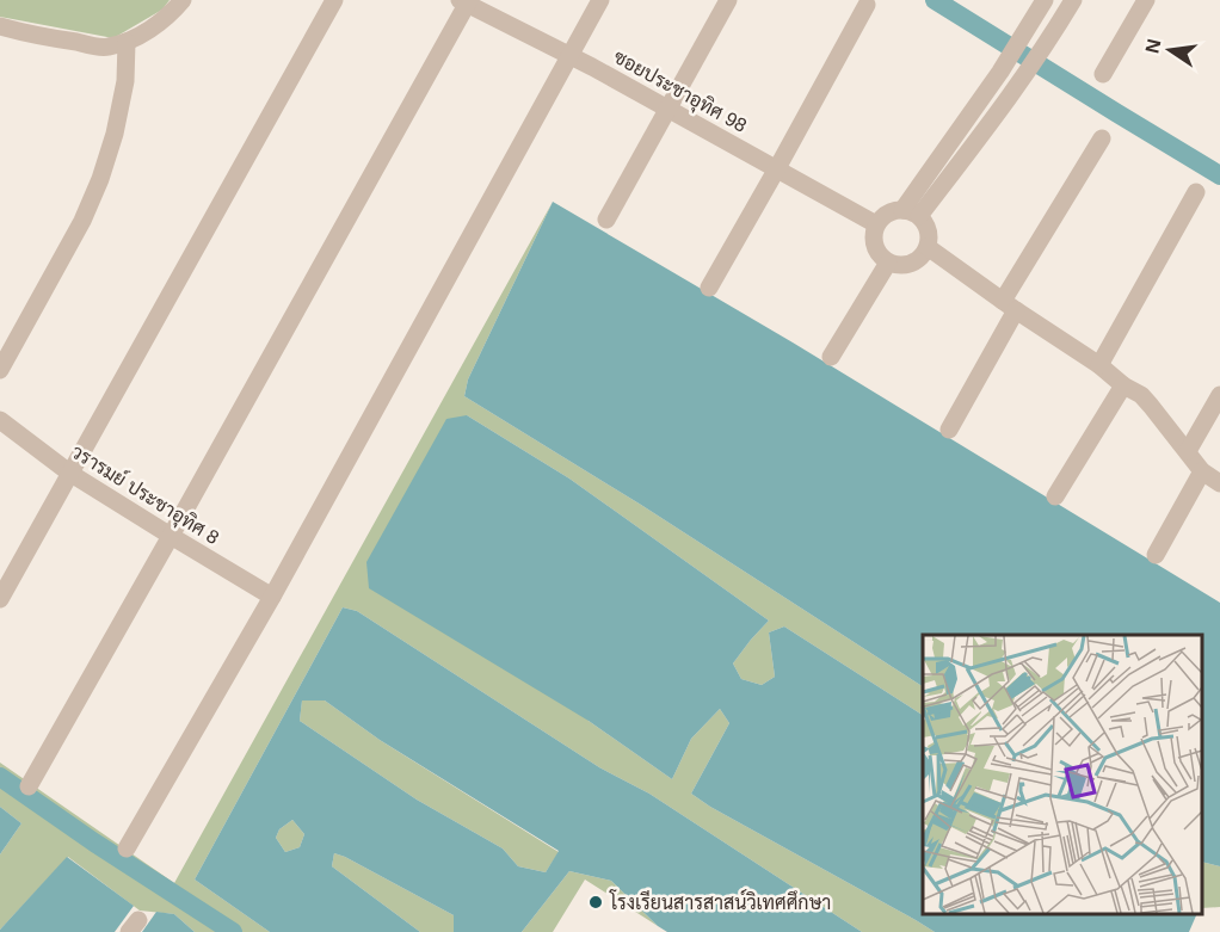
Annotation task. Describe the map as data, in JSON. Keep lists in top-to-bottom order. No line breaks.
{"streets":{"street":["ซอยประชาอุทิศ 98","วรารมย์ ประชาอุทิศ 8"]},"places":["โรงเรียนสารสาสน์วิเทศศึกษา"],"north":"left"}
